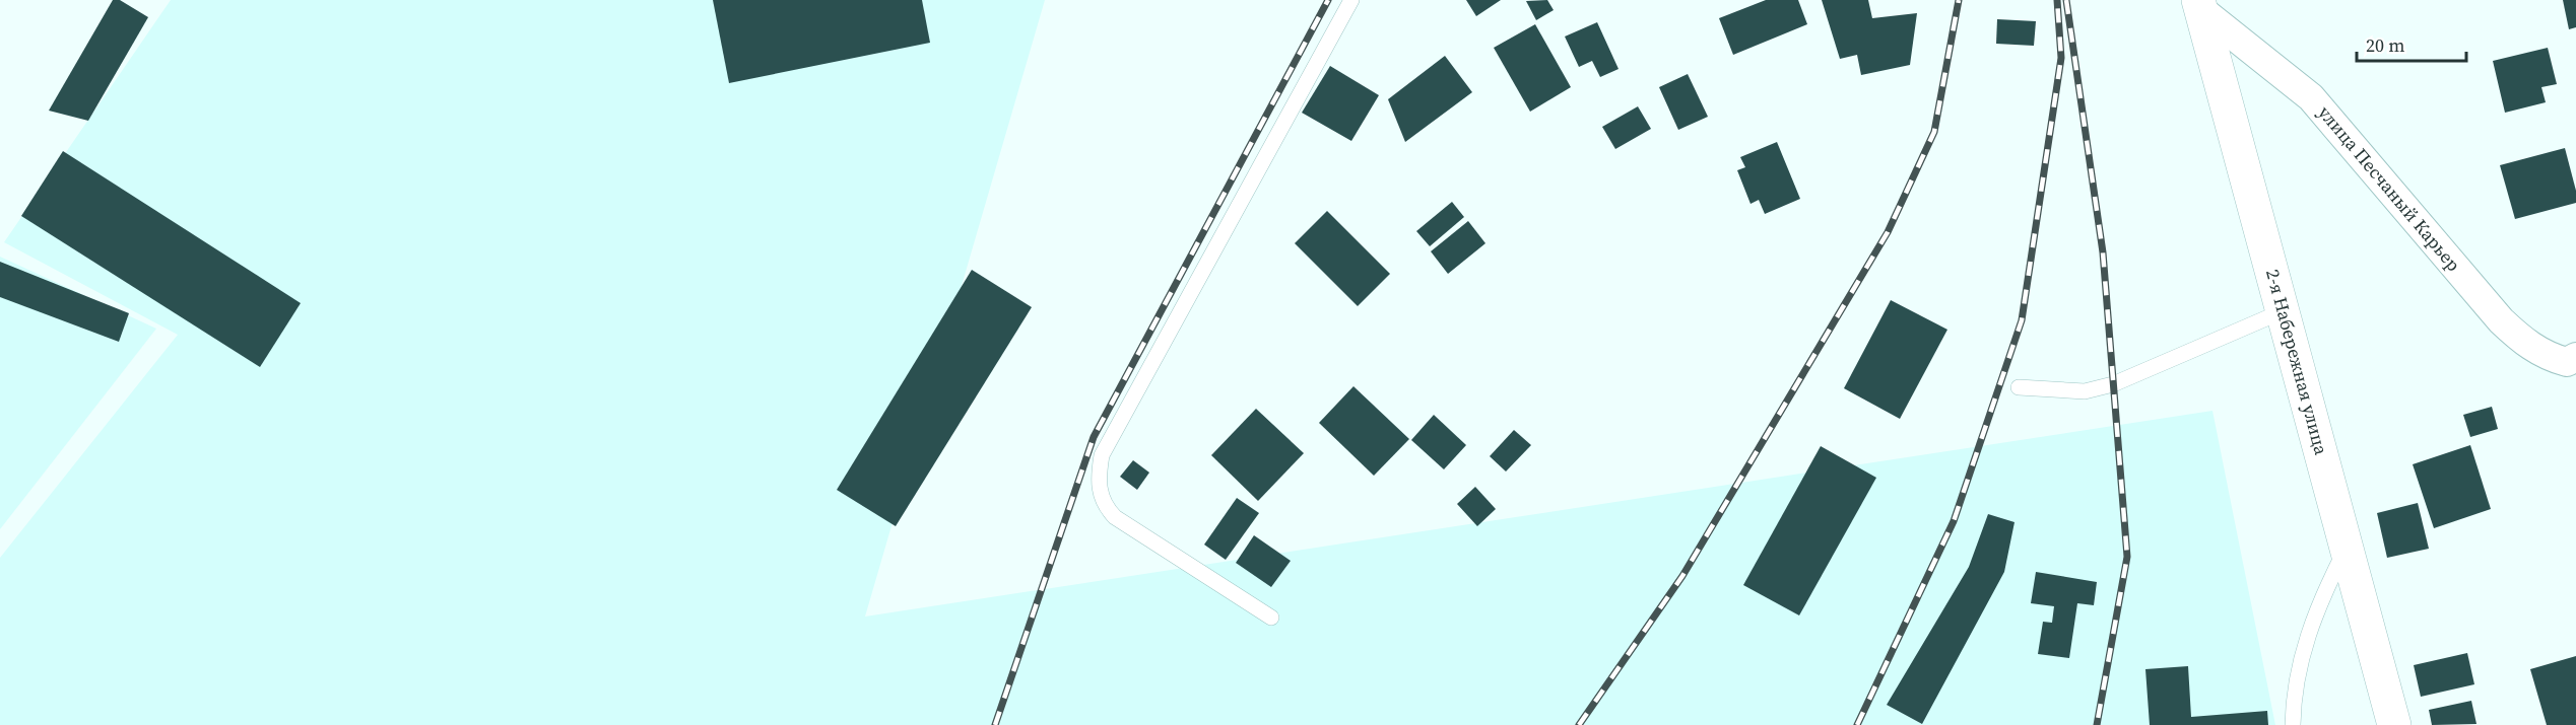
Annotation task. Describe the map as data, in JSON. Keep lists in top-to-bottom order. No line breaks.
{"streets":{"street":["улица Песчаный Карьер","2-я Набережная улица"]},"crossings":[["улица Песчаный Карьер","2-я Набережная улица"]],"scale_bar":"20 m"}
